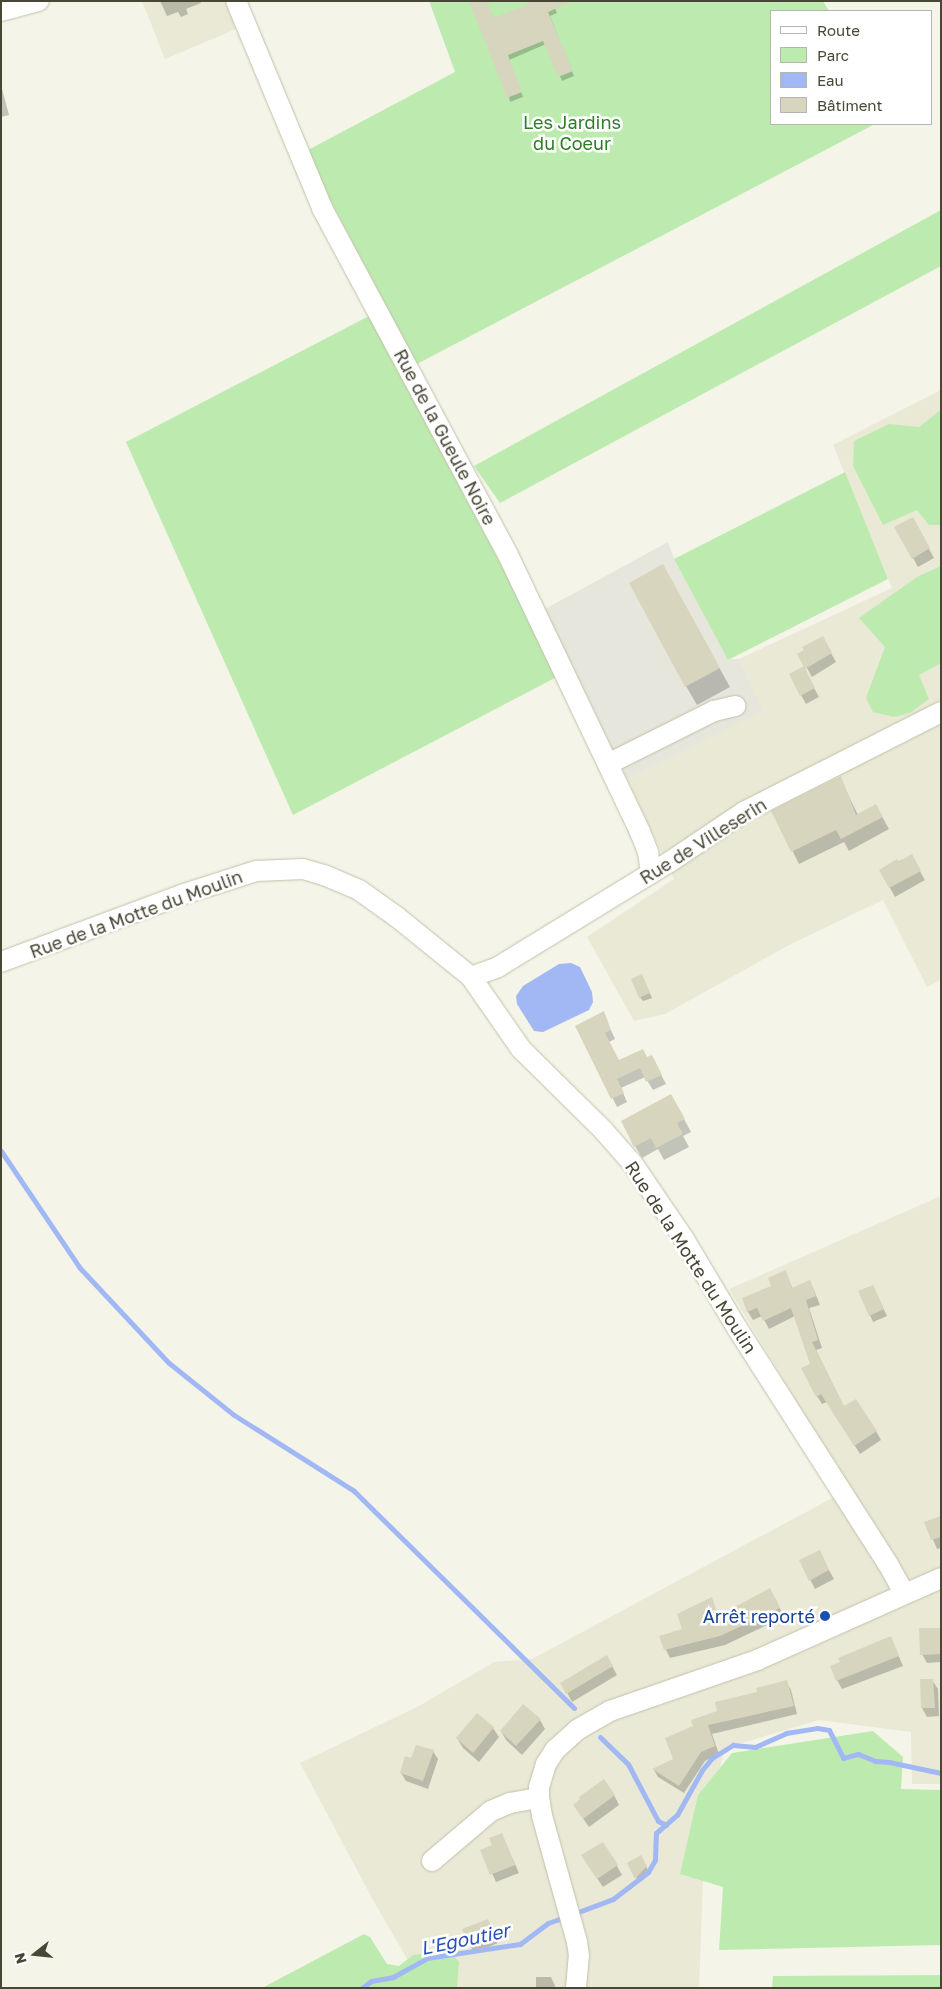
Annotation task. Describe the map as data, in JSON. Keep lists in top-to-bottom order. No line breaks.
{"streets":{"street":["Rue de la Gueule Noire","Rue de Villeserin","Rue de la Motte du Moulin"]},"crossings":[["Rue de la Gueule Noire","Rue de Villeserin"],["Rue de Villeserin","Rue de la Motte du Moulin"]],"water":["L'Egoutier"],"parks":["Les Jardins du Coeur"],"places":["Arrêt reporté"],"legend":["Route","Parc","Eau","Bâtiment"],"north":"left"}
